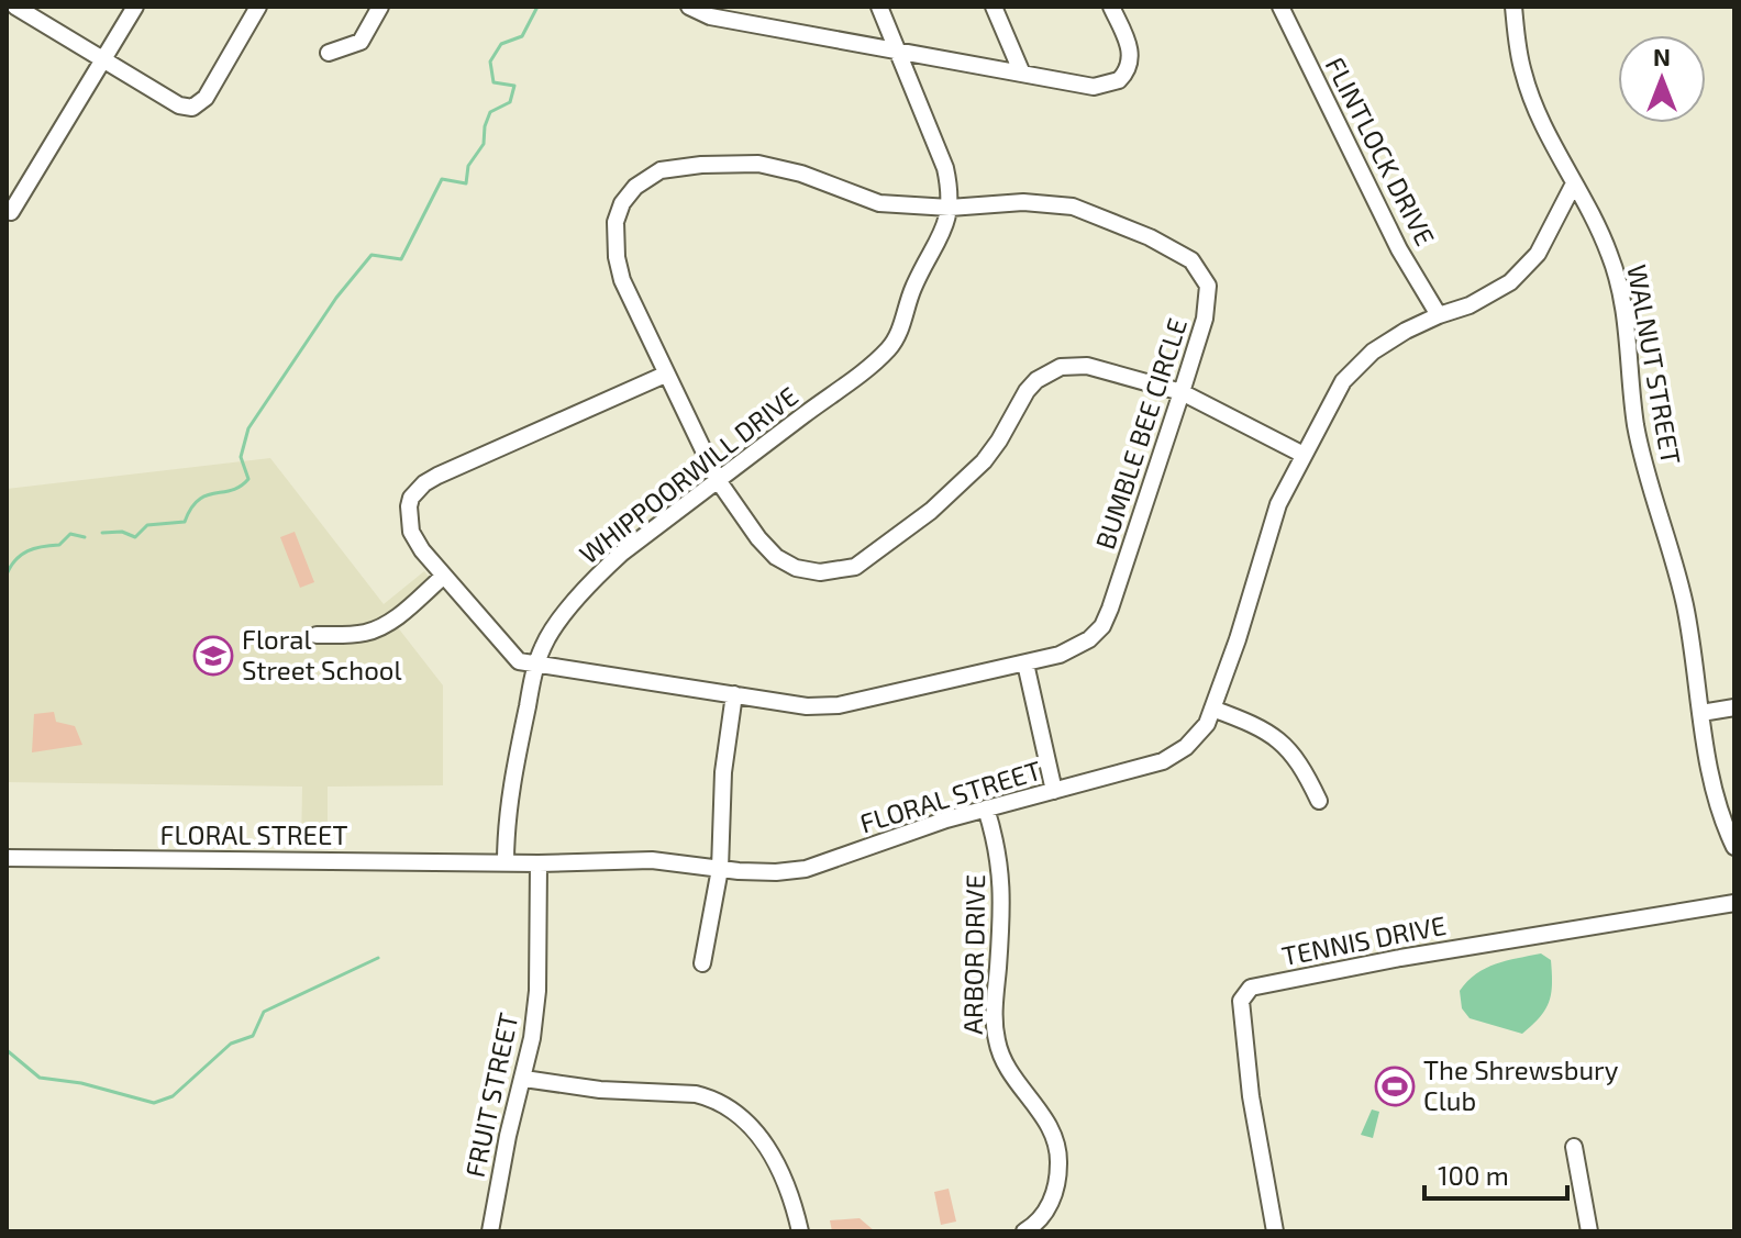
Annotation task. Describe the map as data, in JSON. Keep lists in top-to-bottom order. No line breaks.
{"streets":{"street":["FLINTLOCK DRIVE","WALNUT STREET","BUMBLE BEE CIRCLE","WHIPPOORWILL DRIVE","FLORAL STREET","TENNIS DRIVE","ARBOR DRIVE","FRUIT STREET"]},"crossings":[["FLINTLOCK DRIVE","FLORAL STREET"],["WALNUT STREET","FLORAL STREET"],["BUMBLE BEE CIRCLE","WHIPPOORWILL DRIVE"],["BUMBLE BEE CIRCLE","FLORAL STREET"],["WHIPPOORWILL DRIVE","FLORAL STREET"],["FLORAL STREET","ARBOR DRIVE"],["FLORAL STREET","FRUIT STREET"]],"places":{"school or university":["Floral Street School"],"sports":["The Shrewsbury Club"]},"scale_bar":"100 m","north":"top"}
